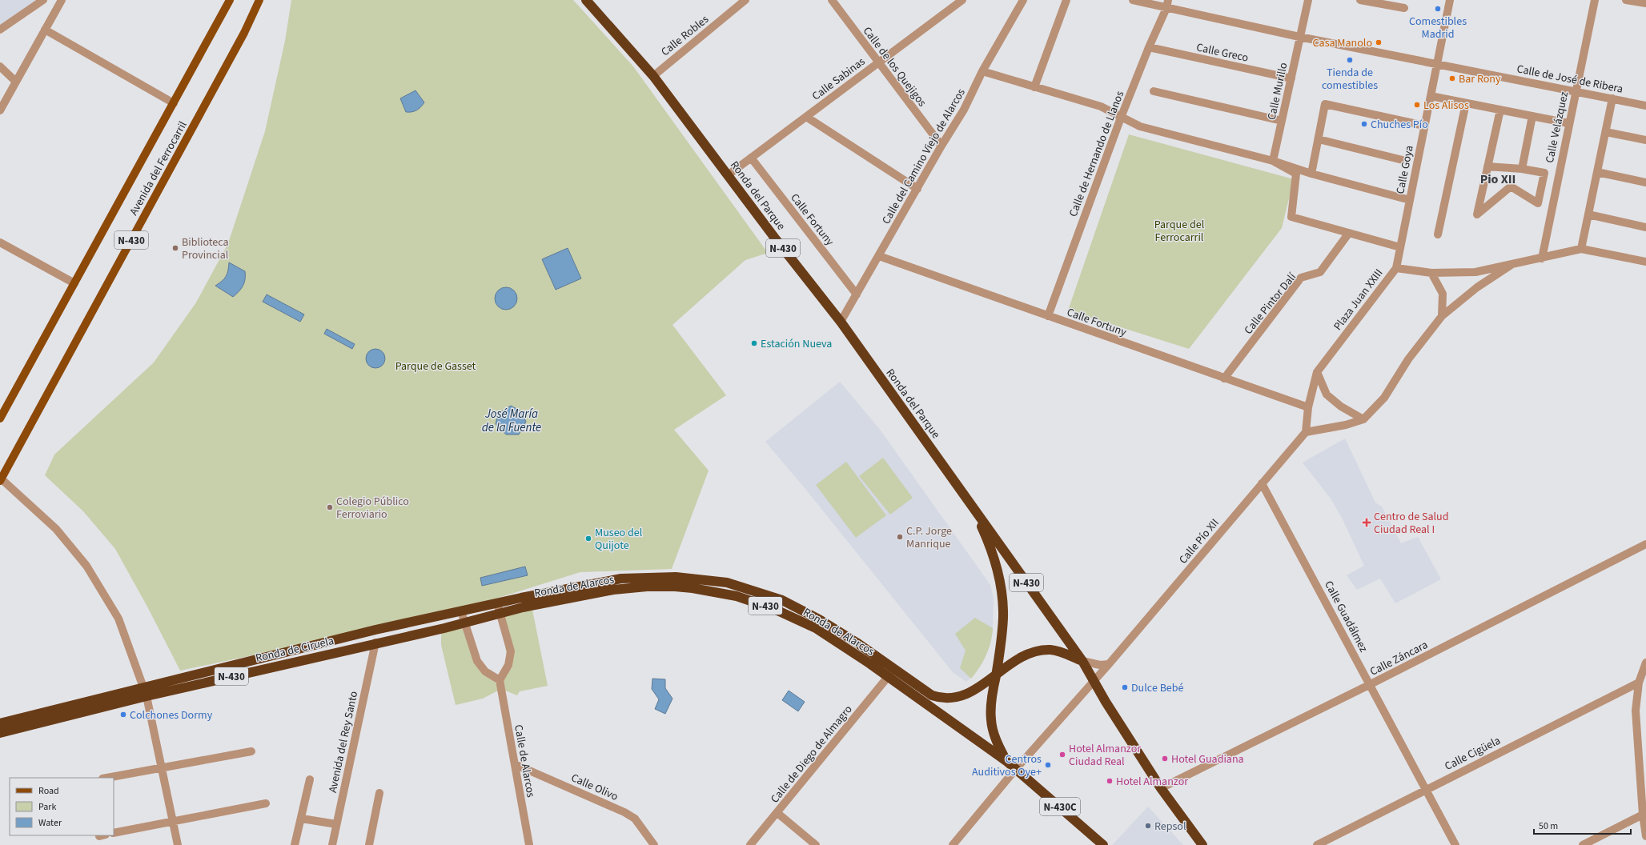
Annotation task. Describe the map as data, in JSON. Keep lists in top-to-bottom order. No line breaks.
{"streets":{"highway":["Ronda del Parque","N-430","Ronda de Alarcos","Ronda de Ciruela","N-430C"],"main road":["Avenida del Ferrocarril"],"street":["Calle Robles","Calle Greco","Calle de los Quejigos","Calle Sabinas","Calle de José de Ribera","Calle Murillo","Calle Velázquez","Calle de Hernando de Llanos","Calle del Camino Viejo de Alarcos","Calle Goya","Calle Fortuny","Plaza Juan XXIII","Calle Pintor Dalí","Calle Pío XII","Calle Guadálmez","Calle Záncara","Avenida del Rey Santo","Calle Cigüela","Calle de Diego de Almagro","Calle de Alarcos","Calle Olivo"]},"crossings":[["Calle Robles","Ronda del Parque"],["Calle Greco","Calle Murillo"],["Calle Greco","Calle de Hernando de Llanos"],["Calle de los Quejigos","Calle Sabinas"],["Calle de los Quejigos","Calle del Camino Viejo de Alarcos"],["Calle Sabinas","Ronda del Parque"],["Calle Sabinas","Calle Fortuny"],["Calle de José de Ribera","Calle Murillo"],["Calle de José de Ribera","Calle Velázquez"],["Calle de José de Ribera","Calle de Hernando de Llanos"],["Calle de José de Ribera","Calle Goya"],["Calle Velázquez","Plaza Juan XXIII"],["Calle de Hernando de Llanos","Calle Fortuny"],["Calle del Camino Viejo de Alarcos","Ronda del Parque"],["Calle del Camino Viejo de Alarcos","Calle Fortuny"],["Calle Goya","Plaza Juan XXIII"],["Ronda del Parque","Calle Pío XII"],["Ronda del Parque","Ronda de Alarcos"],["Ronda del Parque","Calle Záncara"],["Calle Fortuny","Plaza Juan XXIII"],["Calle Fortuny","Calle Pintor Dalí"],["Plaza Juan XXIII","Calle Pío XII"],["Calle Pío XII","Calle Guadálmez"],["Calle Pío XII","N-430C"],["Ronda de Alarcos","Ronda de Ciruela"],["Ronda de Alarcos","Calle de Diego de Almagro"],["Calle Guadálmez","Calle Záncara"],["Calle Guadálmez","Calle Cigüela"],["Ronda de Ciruela","Avenida del Rey Santo"],["Calle de Alarcos","Calle Olivo"]],"districts":["Pio XII"],"water":["José María de la Fuente"],"parks":["Parque del Ferrocarril","Parque de Gasset"],"places":{"other":["Comestibles Madrid","Casa Manolo","Tienda de comestibles","Bar Rony","Los Alisos","Chuches Pío","Biblioteca Provincial","Estación Nueva","Colegio Público Ferroviario","C.P. Jorge Manrique","Museo del Quijote","Dulce Bebé","Colchones Dormy","Hotel Almanzor Ciudad Real","Hotel Guadiana","Centros Auditivos Oye+","Hotel Almanzor","Repsol"],"health":["Centro de Salud Ciudad Real I"]},"legend":["Road","Park","Water"],"scale_bar":"50 m"}
